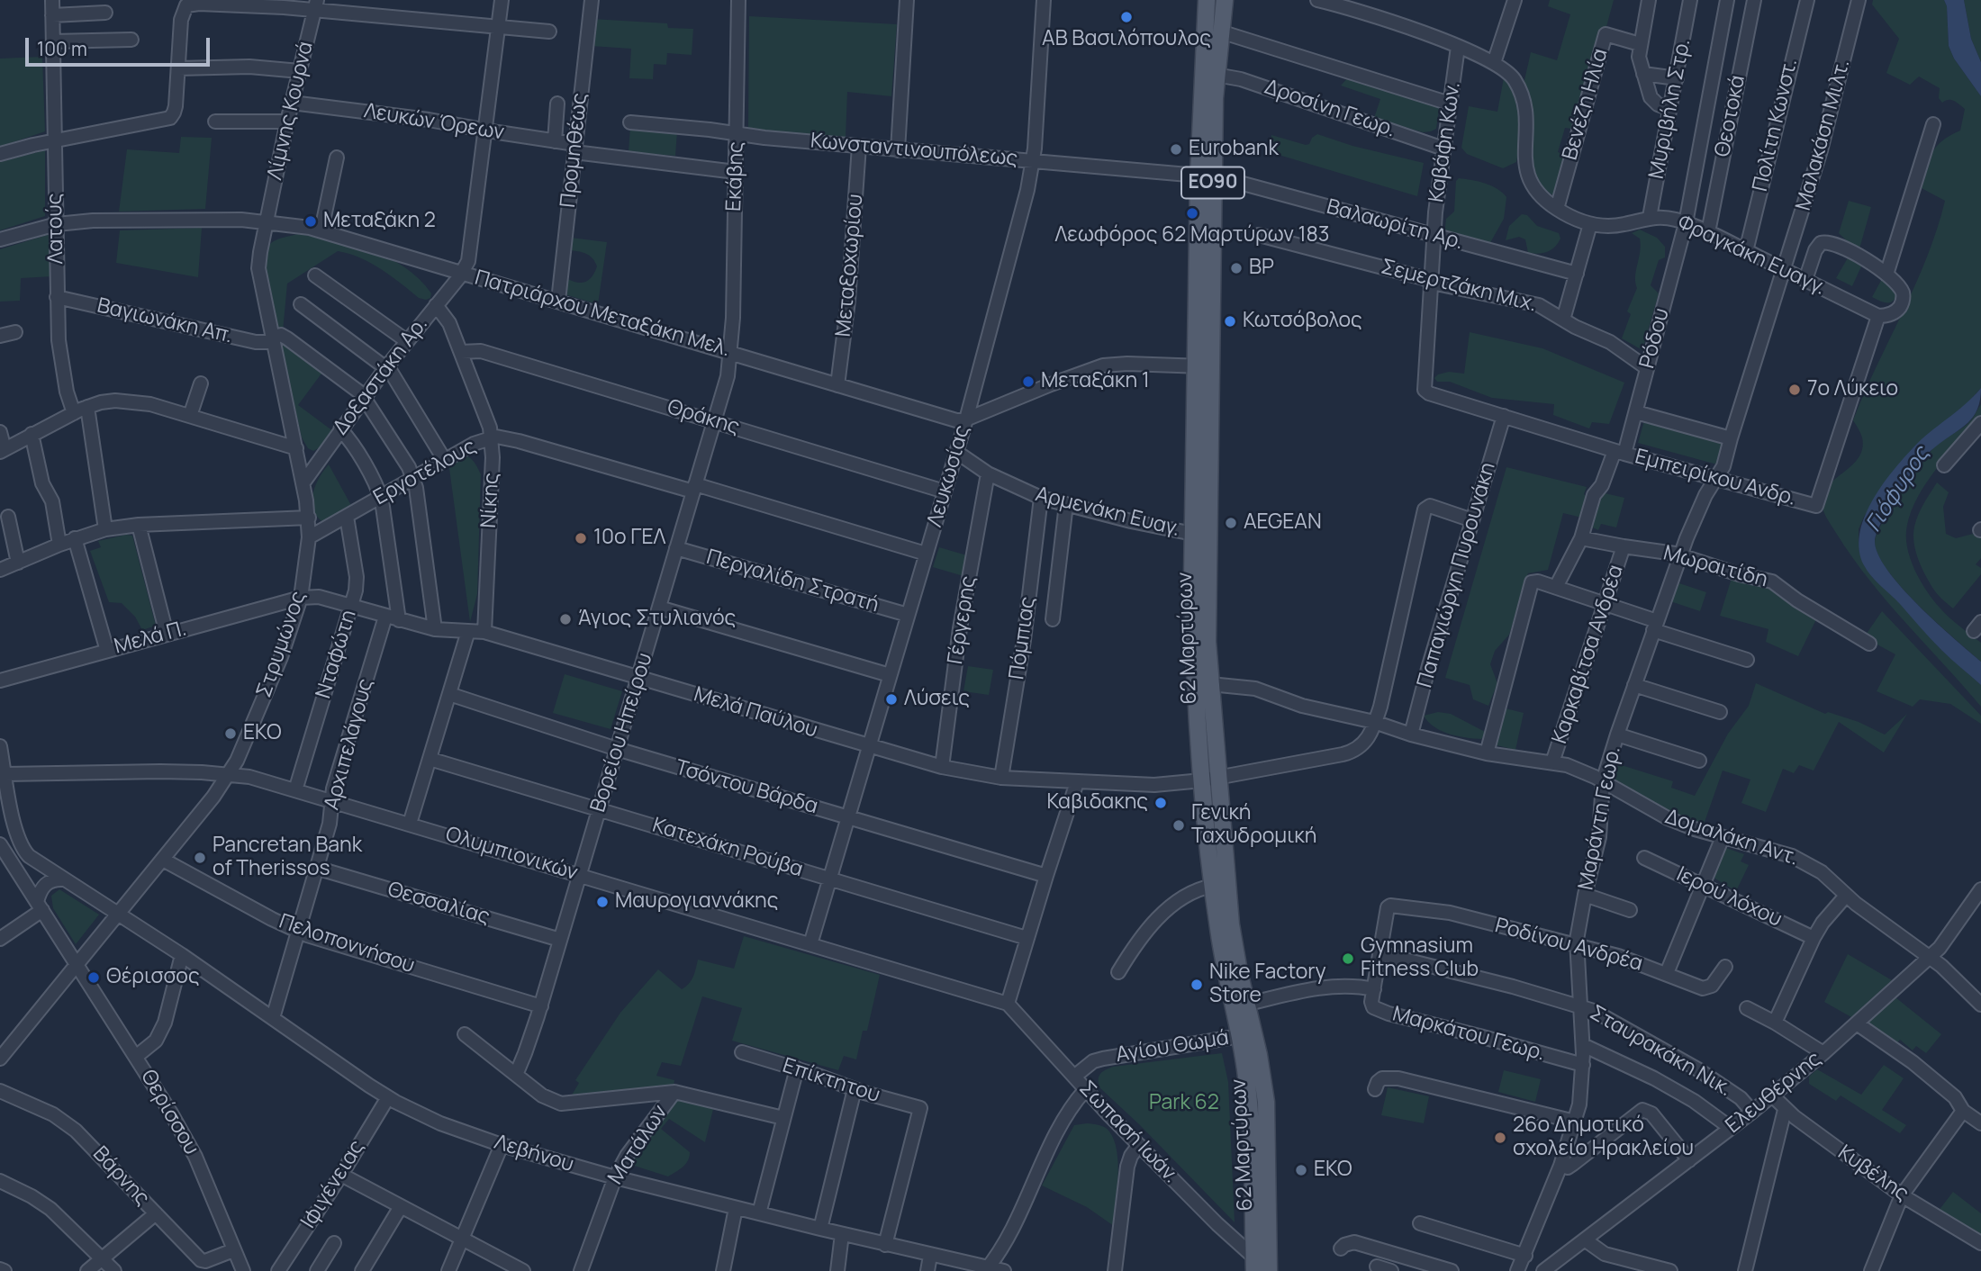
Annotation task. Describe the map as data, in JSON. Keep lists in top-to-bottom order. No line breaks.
{"streets":{"main road":["ΕΟ90","62 Μαρτύρων"],"street":["Βενέζη Ηλία","Δροσίνη Γεωρ.","Μυριβήλη Στρ.","Λίμνης Κουρνά","Θεοτοκά","Λευκών Όρεων","Πολίτη Κωνστ.","Μαλακάση Μιλτ.","Καβάφη Κων.","Προμηθέως","Κωνσταντινουπόλεως","Εκάβης","Βαλαωρίτη Αρ.","Λατούς","Φραγκάκη Ευαγγ.","Μεταξοχωρίου","Σεμερτζάκη Μιχ.","Πατριάρχου Μεταξάκη Μελ.","Βαγιωνάκη Απ.","Ρόδου","Δοξαστάκη Αρ.","Θράκης","Εργοτέλους","Λευκωσίας","Εμπειρίκου Ανδρ.","Νίκης","Αρμενάκη Ευαγ.","Μωραιτίδη","Παπαγιώργη Πυρουνάκη","Περγαλίδη Στρατή","Γέργερης","Μελά Π.","Πόμπιας","Στρυμώνος","Νταφώτη","Καρκαβίτσα Ανδρέα","Μελά Παύλου","Βορείου Ηπείρου","Αρχιπελάγους","Τσόντου Βάρδα","Μαράντη Γεωρ.","Δομαλάκη Αντ.","Κατεχάκη Ρούβα","Ολυμπιονικών","Ιερού λόχου","Θεσσαλίας","Πελοποννήσου","Ροδίνου Ανδρέα","Μαρκάτου Γεωρ.","Αγίου Θωμά","Σταυρακάκη Νικ.","Επίκτητου","Ελευθέρνης","Θερίσσου","Σωπασή Ιωάν.","Ματάλων","Λεβήνου","Κυβέλης","Βάρνης","Ιφιγένειας"]},"crossings":[["Βενέζη Ηλία","Φραγκάκη Ευαγγ."],["Δροσίνη Γεωρ.","Καβάφη Κων."],["Δροσίνη Γεωρ.","62 Μαρτύρων"],["Μυριβήλη Στρ.","Φραγκάκη Ευαγγ."],["Λίμνης Κουρνά","Λευκών Όρεων"],["Λίμνης Κουρνά","Πατριάρχου Μεταξάκη Μελ."],["Λίμνης Κουρνά","Στρυμώνος"],["Θεοτοκά","Φραγκάκη Ευαγγ."],["Λευκών Όρεων","Προμηθέως"],["Λευκών Όρεων","Εκάβης"],["Πολίτη Κωνστ.","Φραγκάκη Ευαγγ."],["Μαλακάση Μιλτ.","Φραγκάκη Ευαγγ."],["Μαλακάση Μιλτ.","Μαράντη Γεωρ."],["Καβάφη Κων.","Βαλαωρίτη Αρ."],["Καβάφη Κων.","Φραγκάκη Ευαγγ."],["Καβάφη Κων.","Σεμερτζάκη Μιχ."],["Καβάφη Κων.","Εμπειρίκου Ανδρ."],["Προμηθέως","Πατριάρχου Μεταξάκη Μελ."],["Κωνσταντινουπόλεως","Εκάβης"],["Κωνσταντινουπόλεως","Βαλαωρίτη Αρ."],["Κωνσταντινουπόλεως","Μεταξοχωρίου"],["Κωνσταντινουπόλεως","Λευκωσίας"],["Κωνσταντινουπόλεως","62 Μαρτύρων"],["Εκάβης","Πατριάρχου Μεταξάκη Μελ."],["Εκάβης","Βορείου Ηπείρου"],["Βαλαωρίτη Αρ.","62 Μαρτύρων"],["Λατούς","Πατριάρχου Μεταξάκη Μελ."],["Λατούς","Βαγιωνάκη Απ."],["Φραγκάκη Ευαγγ.","Ρόδου"],["Φραγκάκη Ευαγγ.","Εμπειρίκου Ανδρ."],["Φραγκάκη Ευαγγ.","Μαράντη Γεωρ."],["Μεταξοχωρίου","Πατριάρχου Μεταξάκη Μελ."],["Σεμερτζάκη Μιχ.","Ρόδου"],["Πατριάρχου Μεταξάκη Μελ.","Δοξαστάκη Αρ."],["Πατριάρχου Μεταξάκη Μελ.","Λευκωσίας"],["Πατριάρχου Μεταξάκη Μελ.","Στρυμώνος"],["Πατριάρχου Μεταξάκη Μελ.","Βορείου Ηπείρου"],["Βαγιωνάκη Απ.","Δοξαστάκη Αρ."],["Βαγιωνάκη Απ.","Εργοτέλους"],["Βαγιωνάκη Απ.","Στρυμώνος"],["Ρόδου","Εμπειρίκου Ανδρ."],["Δοξαστάκη Αρ.","Νίκης"],["Δοξαστάκη Αρ.","Στρυμώνος"],["Θράκης","Λευκωσίας"],["Θράκης","Νίκης"],["Θράκης","Βορείου Ηπείρου"],["Εργοτέλους","Λευκωσίας"],["Εργοτέλους","Νίκης"],["Εργοτέλους","Στρυμώνος"],["Εργοτέλους","Νταφώτη"],["Εργοτέλους","Βορείου Ηπείρου"],["Λευκωσίας","Αρμενάκη Ευαγ."],["Λευκωσίας","Περγαλίδη Στρατή"],["Λευκωσίας","Μελά Παύλου"],["Λευκωσίας","Τσόντου Βάρδα"],["Λευκωσίας","Κατεχάκη Ρούβα"],["Λευκωσίας","Ολυμπιονικών"],["Εμπειρίκου Ανδρ.","Μωραιτίδη"],["Εμπειρίκου Ανδρ.","Παπαγιώργη Πυρουνάκη"],["Εμπειρίκου Ανδρ.","Μαράντη Γεωρ."],["Νίκης","Μελά Παύλου"],["Αρμενάκη Ευαγ.","Γέργερης"],["Αρμενάκη Ευαγ.","Πόμπιας"],["Αρμενάκη Ευαγ.","62 Μαρτύρων"],["Μωραιτίδη","Καρκαβίτσα Ανδρέα"],["Μωραιτίδη","Μαράντη Γεωρ."],["Παπαγιώργη Πυρουνάκη","Μελά Παύλου"],["Παπαγιώργη Πυρουνάκη","Δομαλάκη Αντ."],["Περγαλίδη Στρατή","Βορείου Ηπείρου"],["Γέργερης","Μελά Παύλου"],["Μελά Π.","Στρυμώνος"],["Μελά Π.","Μελά Παύλου"],["Πόμπιας","Μελά Παύλου"],["62 Μαρτύρων","Μελά Παύλου"],["62 Μαρτύρων","Δομαλάκη Αντ."],["62 Μαρτύρων","Μαρκάτου Γεωρ."],["62 Μαρτύρων","Αγίου Θωμά"],["62 Μαρτύρων","Σωπασή Ιωάν."],["Στρυμώνος","Μελά Παύλου"],["Στρυμώνος","Ολυμπιονικών"],["Στρυμώνος","Πελοποννήσου"],["Στρυμώνος","Θερίσσου"],["Στρυμώνος","Λεβήνου"],["Νταφώτη","Μελά Παύλου"],["Νταφώτη","Ολυμπιονικών"],["Καρκαβίτσα Ανδρέα","Δομαλάκη Αντ."],["Μελά Παύλου","Βορείου Ηπείρου"],["Μελά Παύλου","Αρχιπελάγους"],["Μελά Παύλου","Δομαλάκη Αντ."],["Βορείου Ηπείρου","Τσόντου Βάρδα"],["Βορείου Ηπείρου","Κατεχάκη Ρούβα"],["Βορείου Ηπείρου","Ολυμπιονικών"],["Βορείου Ηπείρου","Θεσσαλίας"],["Βορείου Ηπείρου","Πελοποννήσου"],["Αρχιπελάγους","Ολυμπιονικών"],["Αρχιπελάγους","Θεσσαλίας"],["Αρχιπελάγους","Πελοποννήσου"],["Αρχιπελάγους","Λεβήνου"],["Μαράντη Γεωρ.","Δομαλάκη Αντ."],["Μαράντη Γεωρ.","Ροδίνου Ανδρέα"],["Μαράντη Γεωρ.","Μαρκάτου Γεωρ."],["Μαράντη Γεωρ.","Σταυρακάκη Νικ."],["Δομαλάκη Αντ.","Ελευθέρνης"],["Ολυμπιονικών","Σωπασή Ιωάν."],["Ροδίνου Ανδρέα","Μαρκάτου Γεωρ."],["Μαρκάτου Γεωρ.","Σταυρακάκη Νικ."],["Αγίου Θωμά","Σωπασή Ιωάν."],["Σταυρακάκη Νικ.","Ελευθέρνης"],["Επίκτητου","Λεβήνου"],["Ελευθέρνης","Κυβέλης"],["Θερίσσου","Βάρνης"],["Ματάλων","Λεβήνου"],["Λεβήνου","Ιφιγένειας"]],"water":["Γιόφυρος"],"parks":["Park 62"],"places":["ΑΒ Βασιλόπουλος","Eurobank","Λεωφόρος 62 Μαρτύρων 183","Μεταξάκη 2","BP","Κωτσόβολος","Μεταξάκη 1","7o Λύκειο","AEGEAN","10ο ΓΕΛ","Άγιος Στυλιανός","Λύσεις","EKO","Καβιδακης","Γενική Ταχυδρομική","Pancretan Bank of Therissos","Μαυρογιαννάκης","Gymnasium Fitness Club","Θέρισσος","Nike Factory Store","26ο Δημοτικό σχολείο Ηρακλείου","ΕΚΟ"],"scale_bar":"100 m"}
